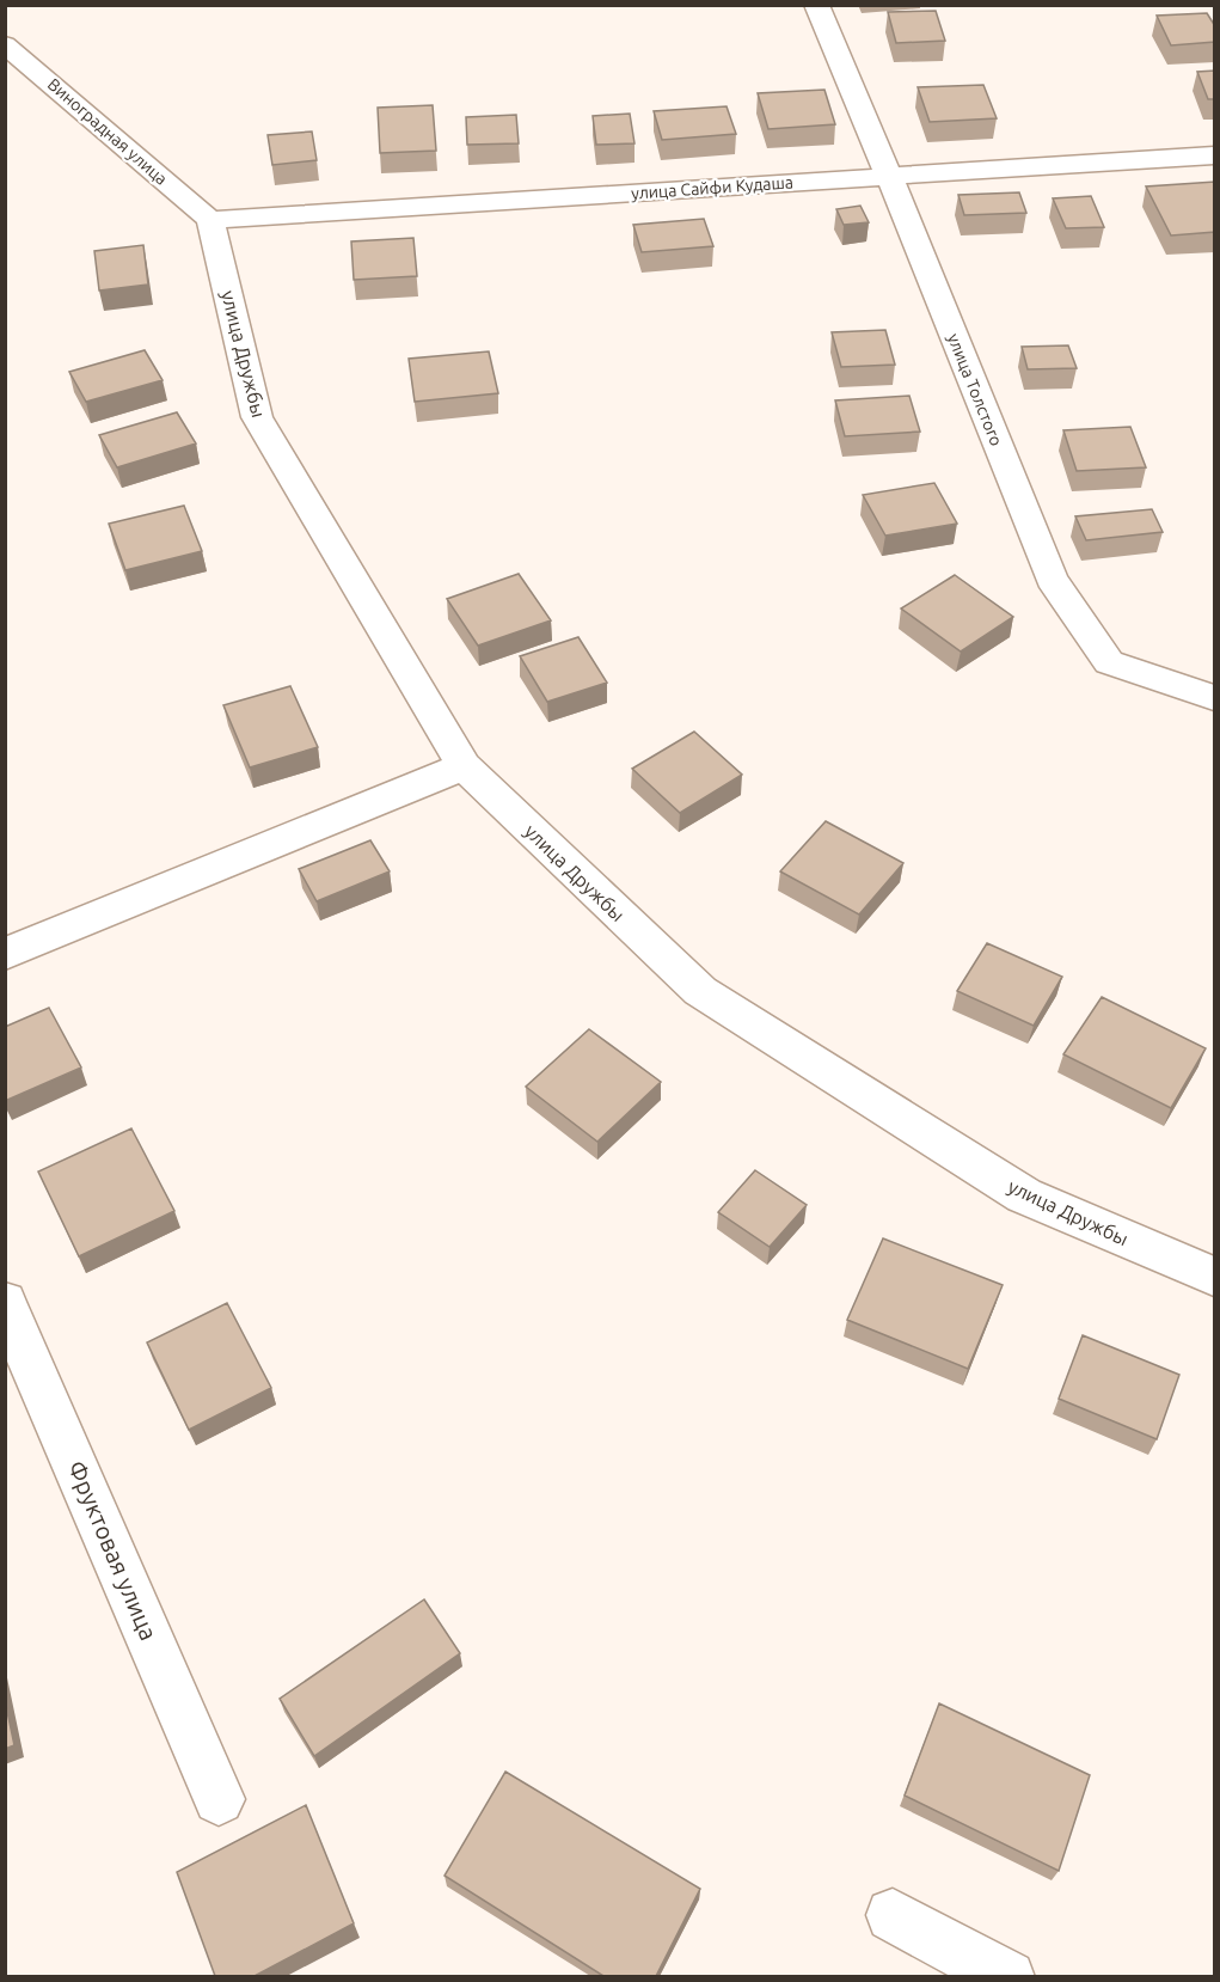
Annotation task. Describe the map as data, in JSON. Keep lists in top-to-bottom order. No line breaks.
{"streets":{"street":["Виноградная улица","улица Сайфи Кудаша","улица Дружбы","улица Толстого","Фруктовая улица"]},"crossings":[["Виноградная улица","улица Сайфи Кудаша"],["Виноградная улица","улица Дружбы"],["улица Сайфи Кудаша","улица Дружбы"],["улица Сайфи Кудаша","улица Толстого"]]}
